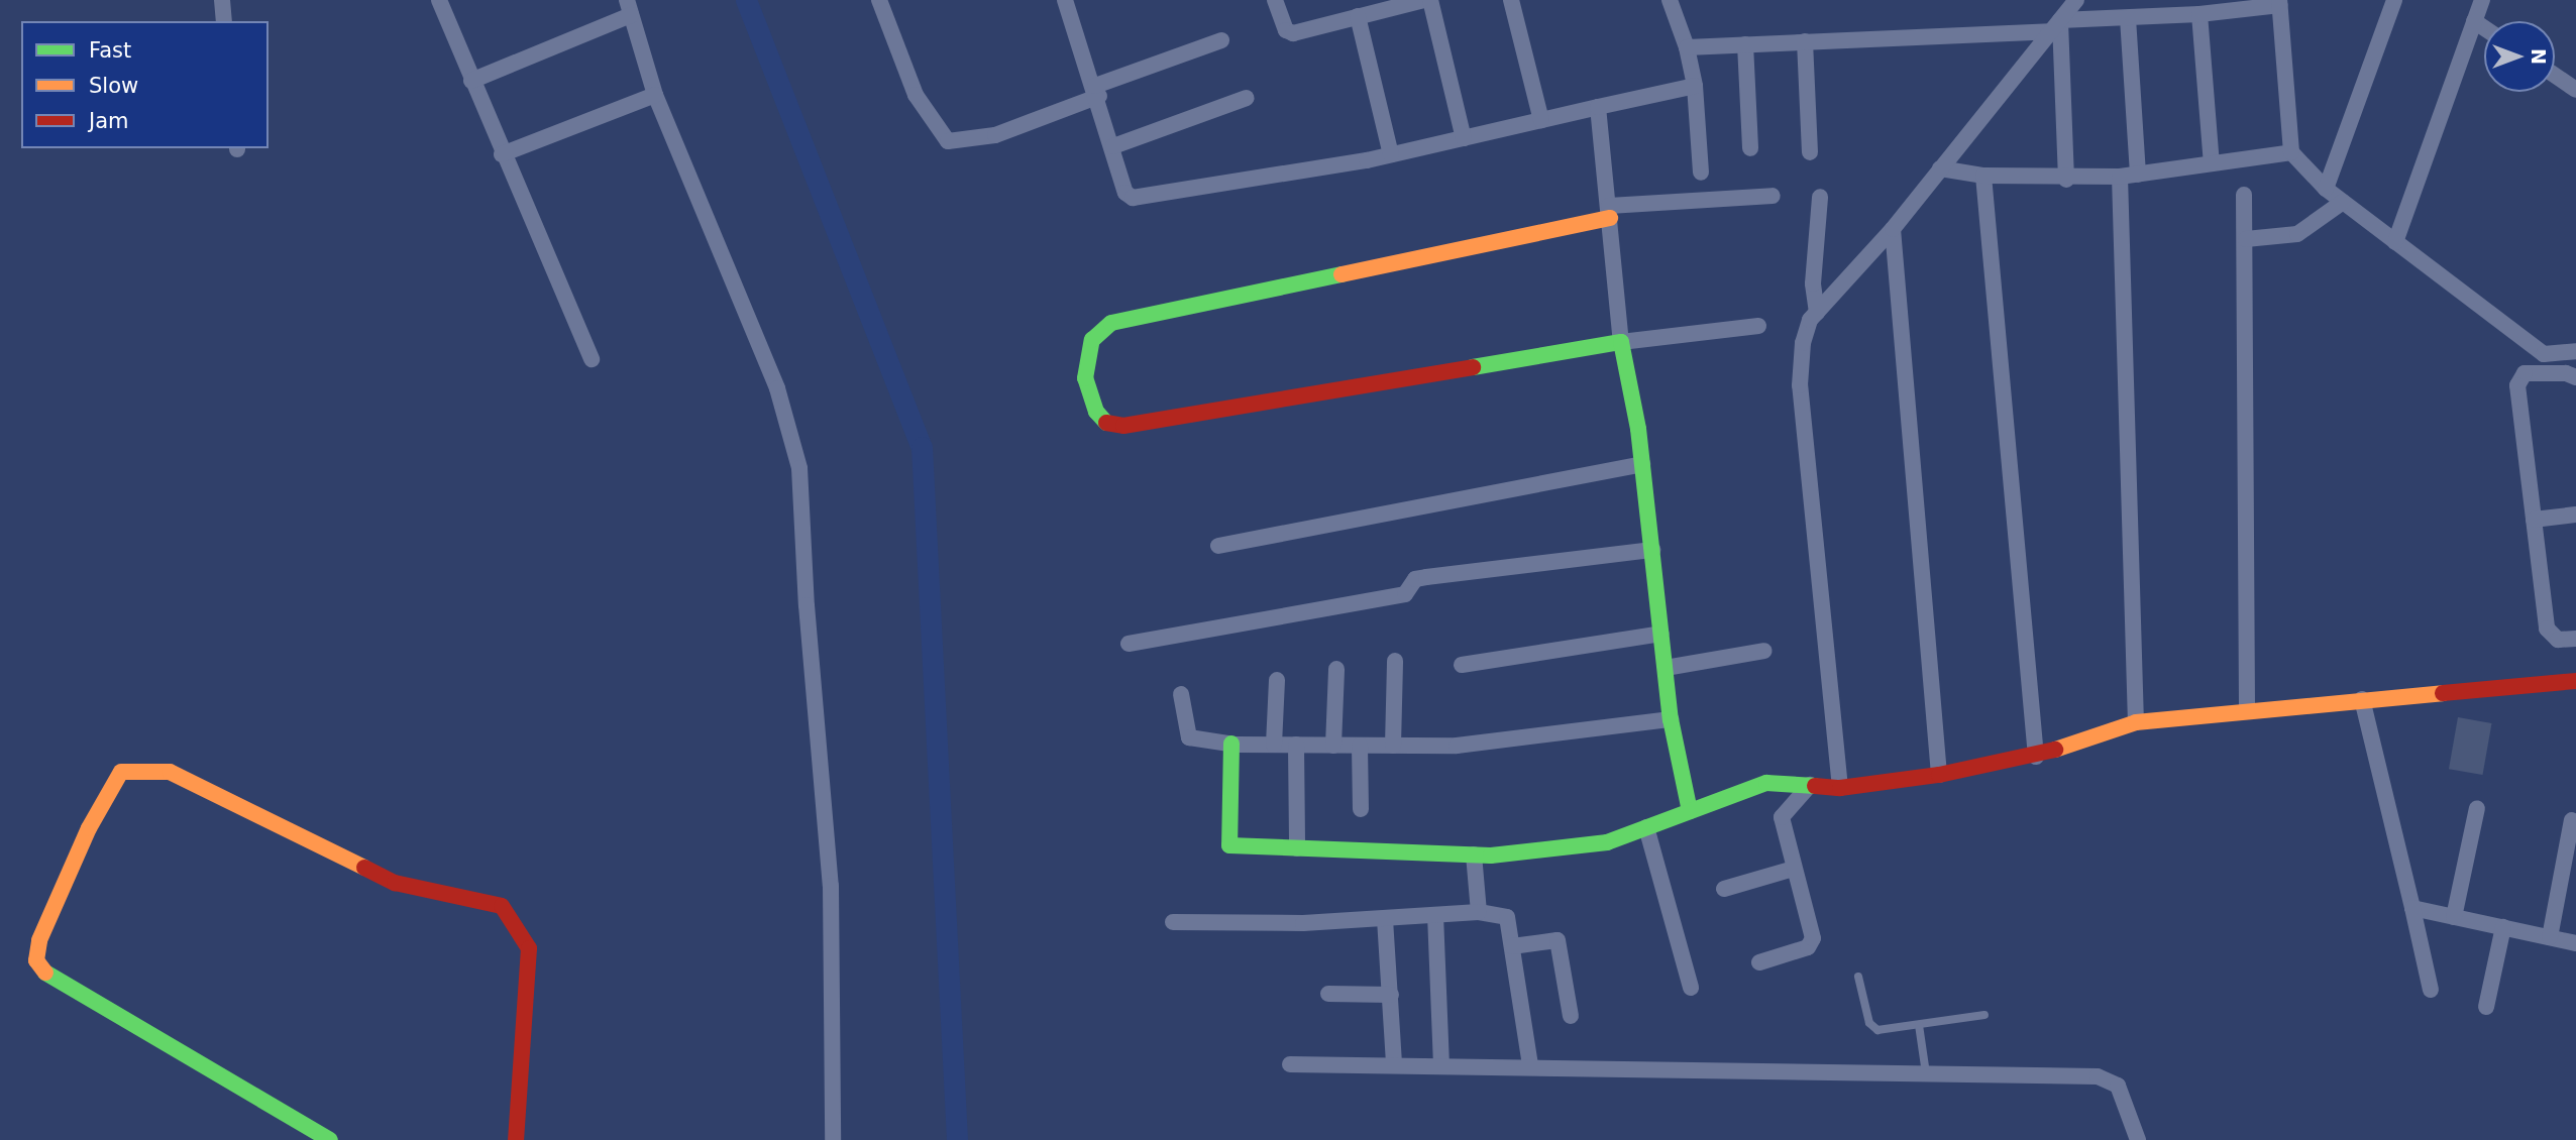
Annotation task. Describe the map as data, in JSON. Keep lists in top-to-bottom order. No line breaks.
{"legend":["Fast","Slow","Jam"],"north":"right"}
